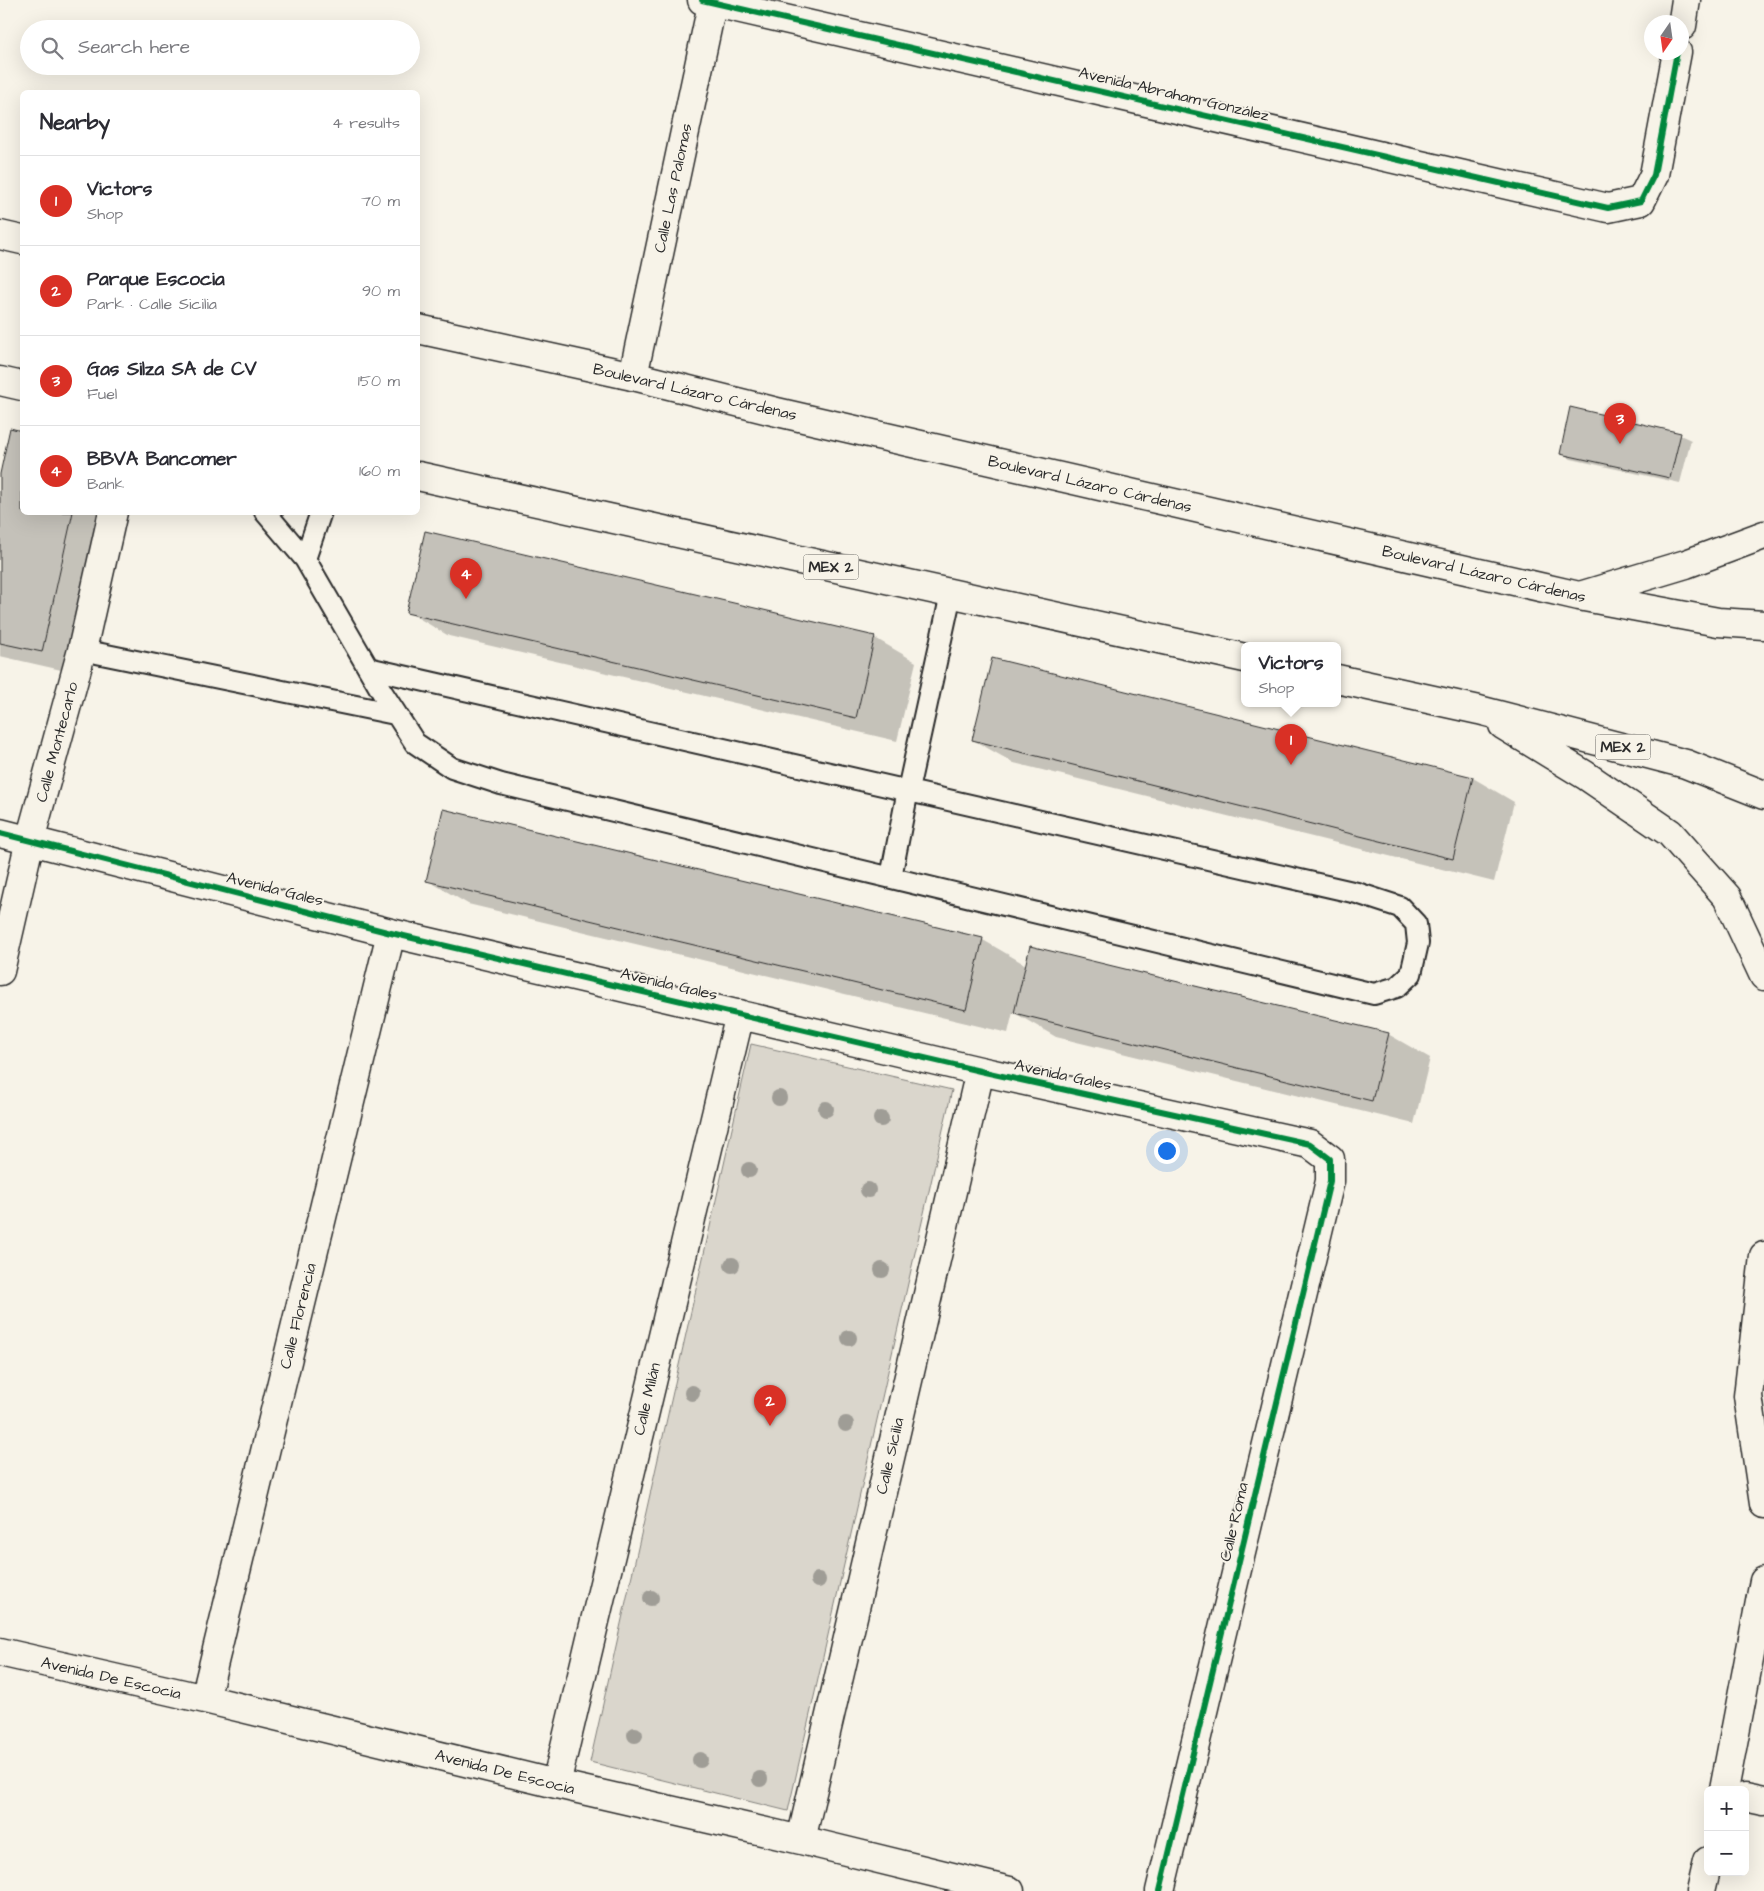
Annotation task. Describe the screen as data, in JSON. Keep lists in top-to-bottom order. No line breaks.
{"streets":{"street":["Avenida Abraham González","Calle Las Palomas","Boulevard Lázaro Cárdenas","MEX 2","Calle Montecarlo","Avenida Gales","Calle Florencia","Calle Milán","Calle Sicilia","Calle Roma","Avenida De Escocia"]},"crossings":[["Avenida Abraham González","Calle Las Palomas"],["Calle Las Palomas","Boulevard Lázaro Cárdenas"],["Calle Montecarlo","Avenida Gales"],["Avenida Gales","Calle Florencia"],["Avenida Gales","Calle Milán"],["Avenida Gales","Calle Sicilia"],["Avenida Gales","Calle Roma"],["Calle Florencia","Avenida De Escocia"],["Calle Milán","Avenida De Escocia"],["Calle Sicilia","Avenida De Escocia"]],"north":"bottom","page":{"search":"Search here","heading":["Nearby","4 results"],"list":[{"mark":"1","name":"Victors","note":"Shop","value":"70 m"},{"mark":"2","name":"Parque Escocia","note":"Park · Calle Sicilia","value":"90 m"},{"mark":"3","name":"Gas Silza SA de CV","note":"Fuel","value":"150 m"},{"mark":"4","name":"BBVA Bancomer","note":"Bank","value":"160 m"}],"pins":["3","4","1","2"],"popup":["Victors","Shop"],"map_buttons":["+","−"]}}
